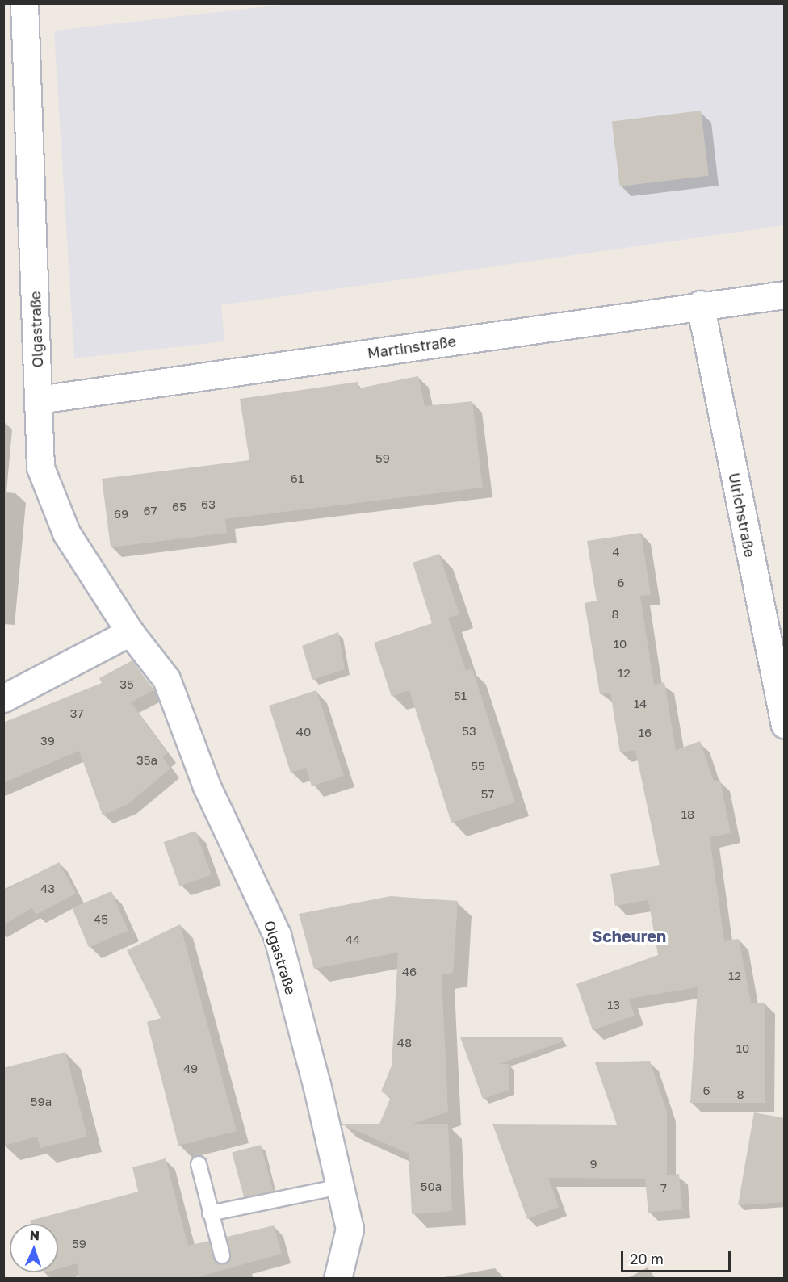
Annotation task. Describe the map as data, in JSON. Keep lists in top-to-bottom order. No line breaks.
{"streets":{"street":["Olgastraße","Martinstraße","Ulrichstraße"]},"crossings":[["Olgastraße","Martinstraße"],["Martinstraße","Ulrichstraße"]],"districts":["Scheuren"],"house_numbers":["59","61","63","65","67","69","4","6","8","10","12","35","51","14","37","53","40","16","39","35a","55","57","18","43","45","44","46","12","13","48","10","49","6","8","59a","9","50a","7","59"],"scale_bar":"20 m","north":"top"}
